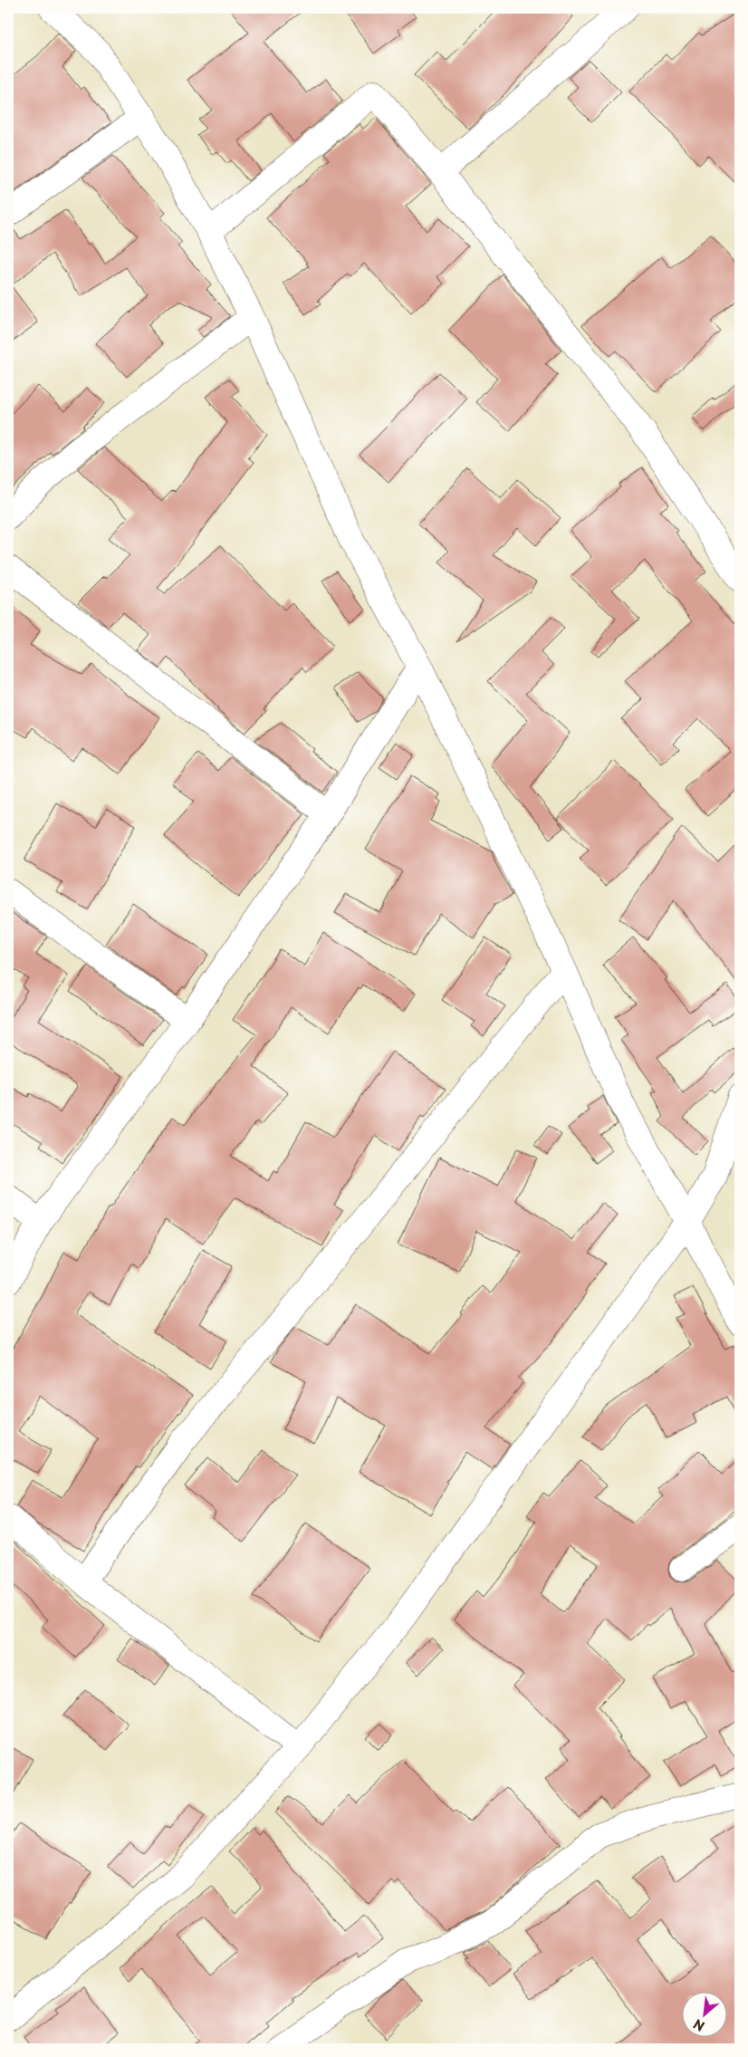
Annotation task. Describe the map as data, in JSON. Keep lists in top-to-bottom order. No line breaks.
{"north":"bottom left"}
